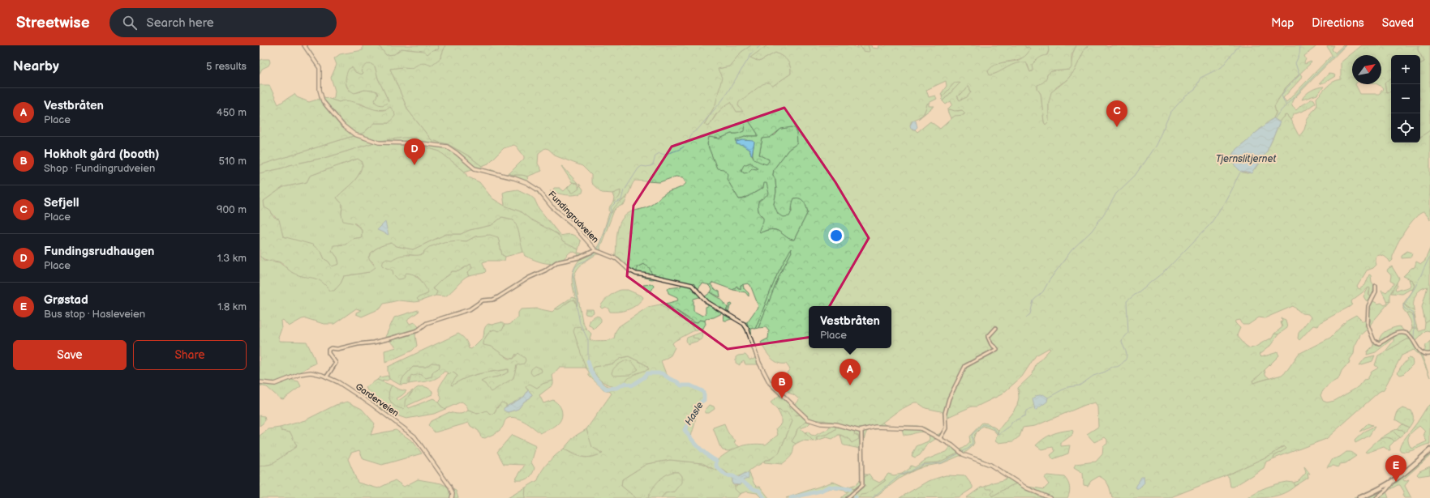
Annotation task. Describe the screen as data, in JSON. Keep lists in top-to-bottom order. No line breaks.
{"streets":{"street":["Fundingrudveien","Garderveien"]},"water":["Tjernslitjernet","Hasle"],"north":"top right","page":{"header":"Streetwise","search":"Search here","nav":["Map","Directions","Saved"],"heading":["Nearby","5 results"],"map_buttons":["+","−"],"list":[{"mark":"A","name":"Vestbråten","note":"Place","value":"450 m"},{"mark":"B","name":"Hokholt gård (booth)","note":"Shop · Fundingrudveien","value":"510 m"},{"mark":"C","name":"Sefjell","note":"Place","value":"900 m"},{"mark":"D","name":"Fundingsrudhaugen","note":"Place","value":"1.3 km"},{"mark":"E","name":"Grøstad","note":"Bus stop · Hasleveien","value":"1.8 km"}],"pins":["C","D","A","B","E"],"popup":["Vestbråten","Place"],"buttons":["Save","Share"]}}
